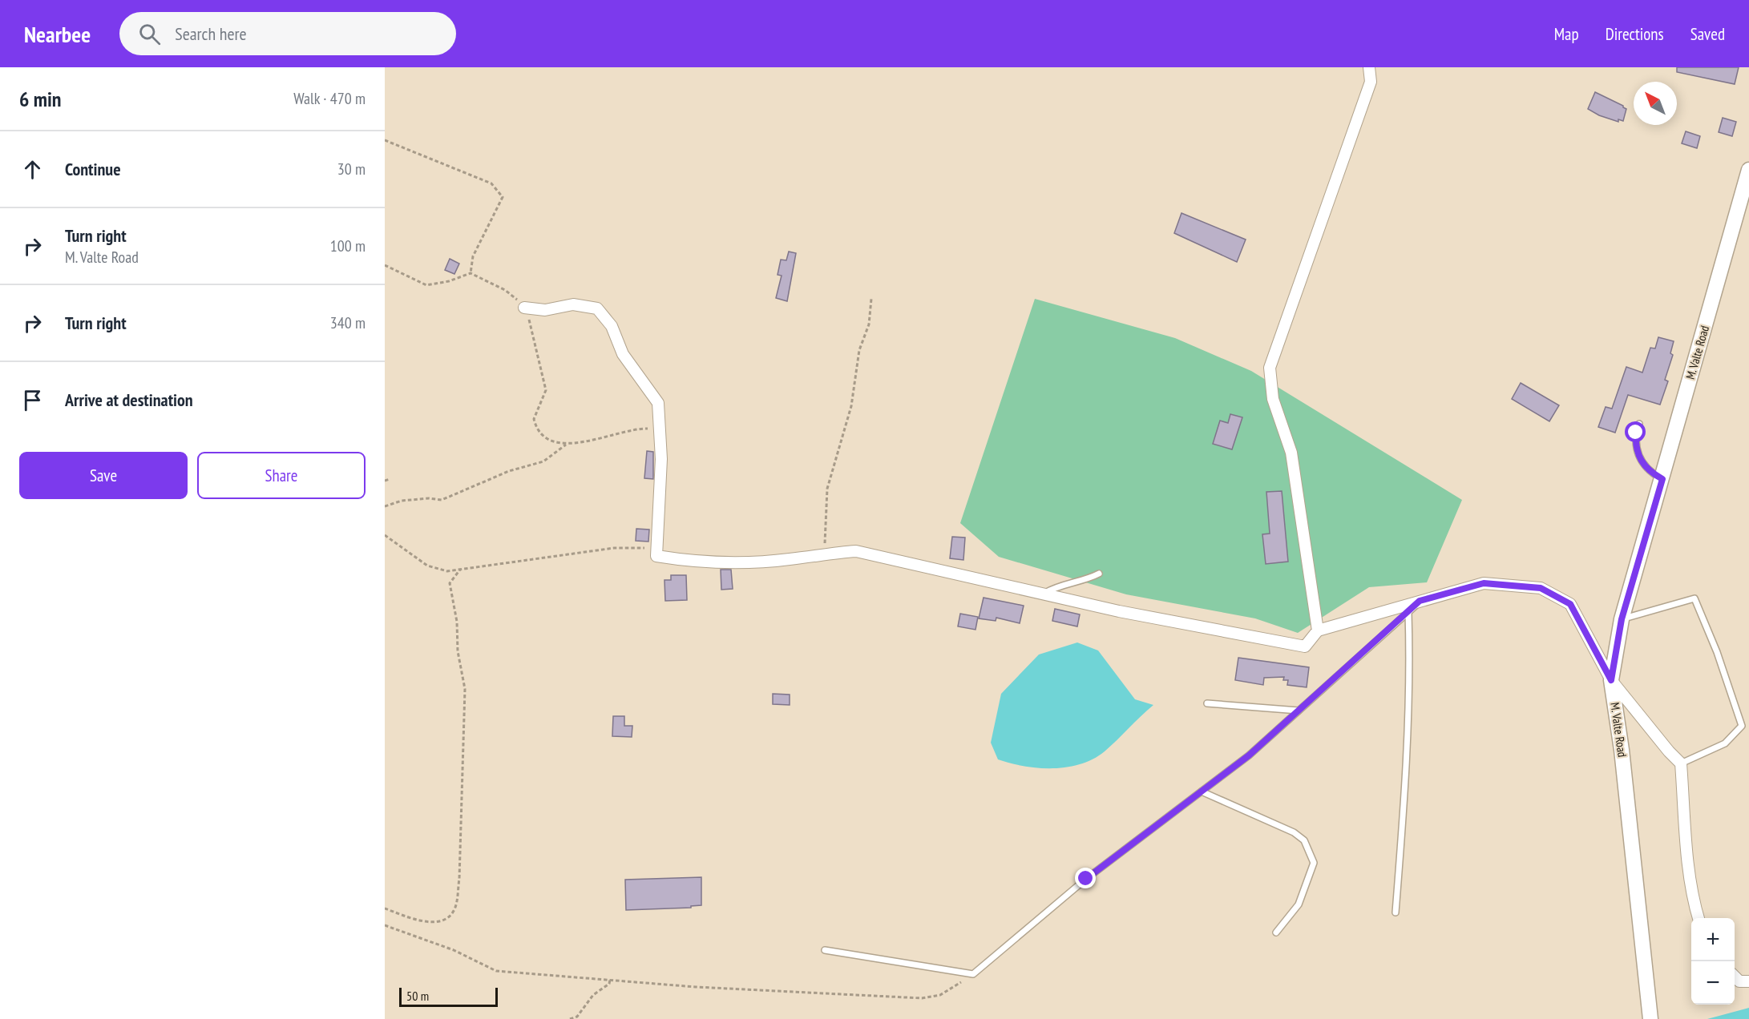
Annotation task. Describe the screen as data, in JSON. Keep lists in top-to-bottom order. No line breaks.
{"streets":{"main road":["M. Valte Road"]},"scale_bar":"50 m","north":"top left","page":{"header":"Nearbee","search":"Search here","nav":["Map","Directions","Saved"],"heading":["6 min","Walk · 470 m"],"list":[["Continue","30 m"],["Turn right","M. Valte Road","100 m"],["Turn right","340 m"],"Arrive at destination"],"buttons":["Save","Share"],"map_buttons":["+","−"],"scale":"50 m"}}
